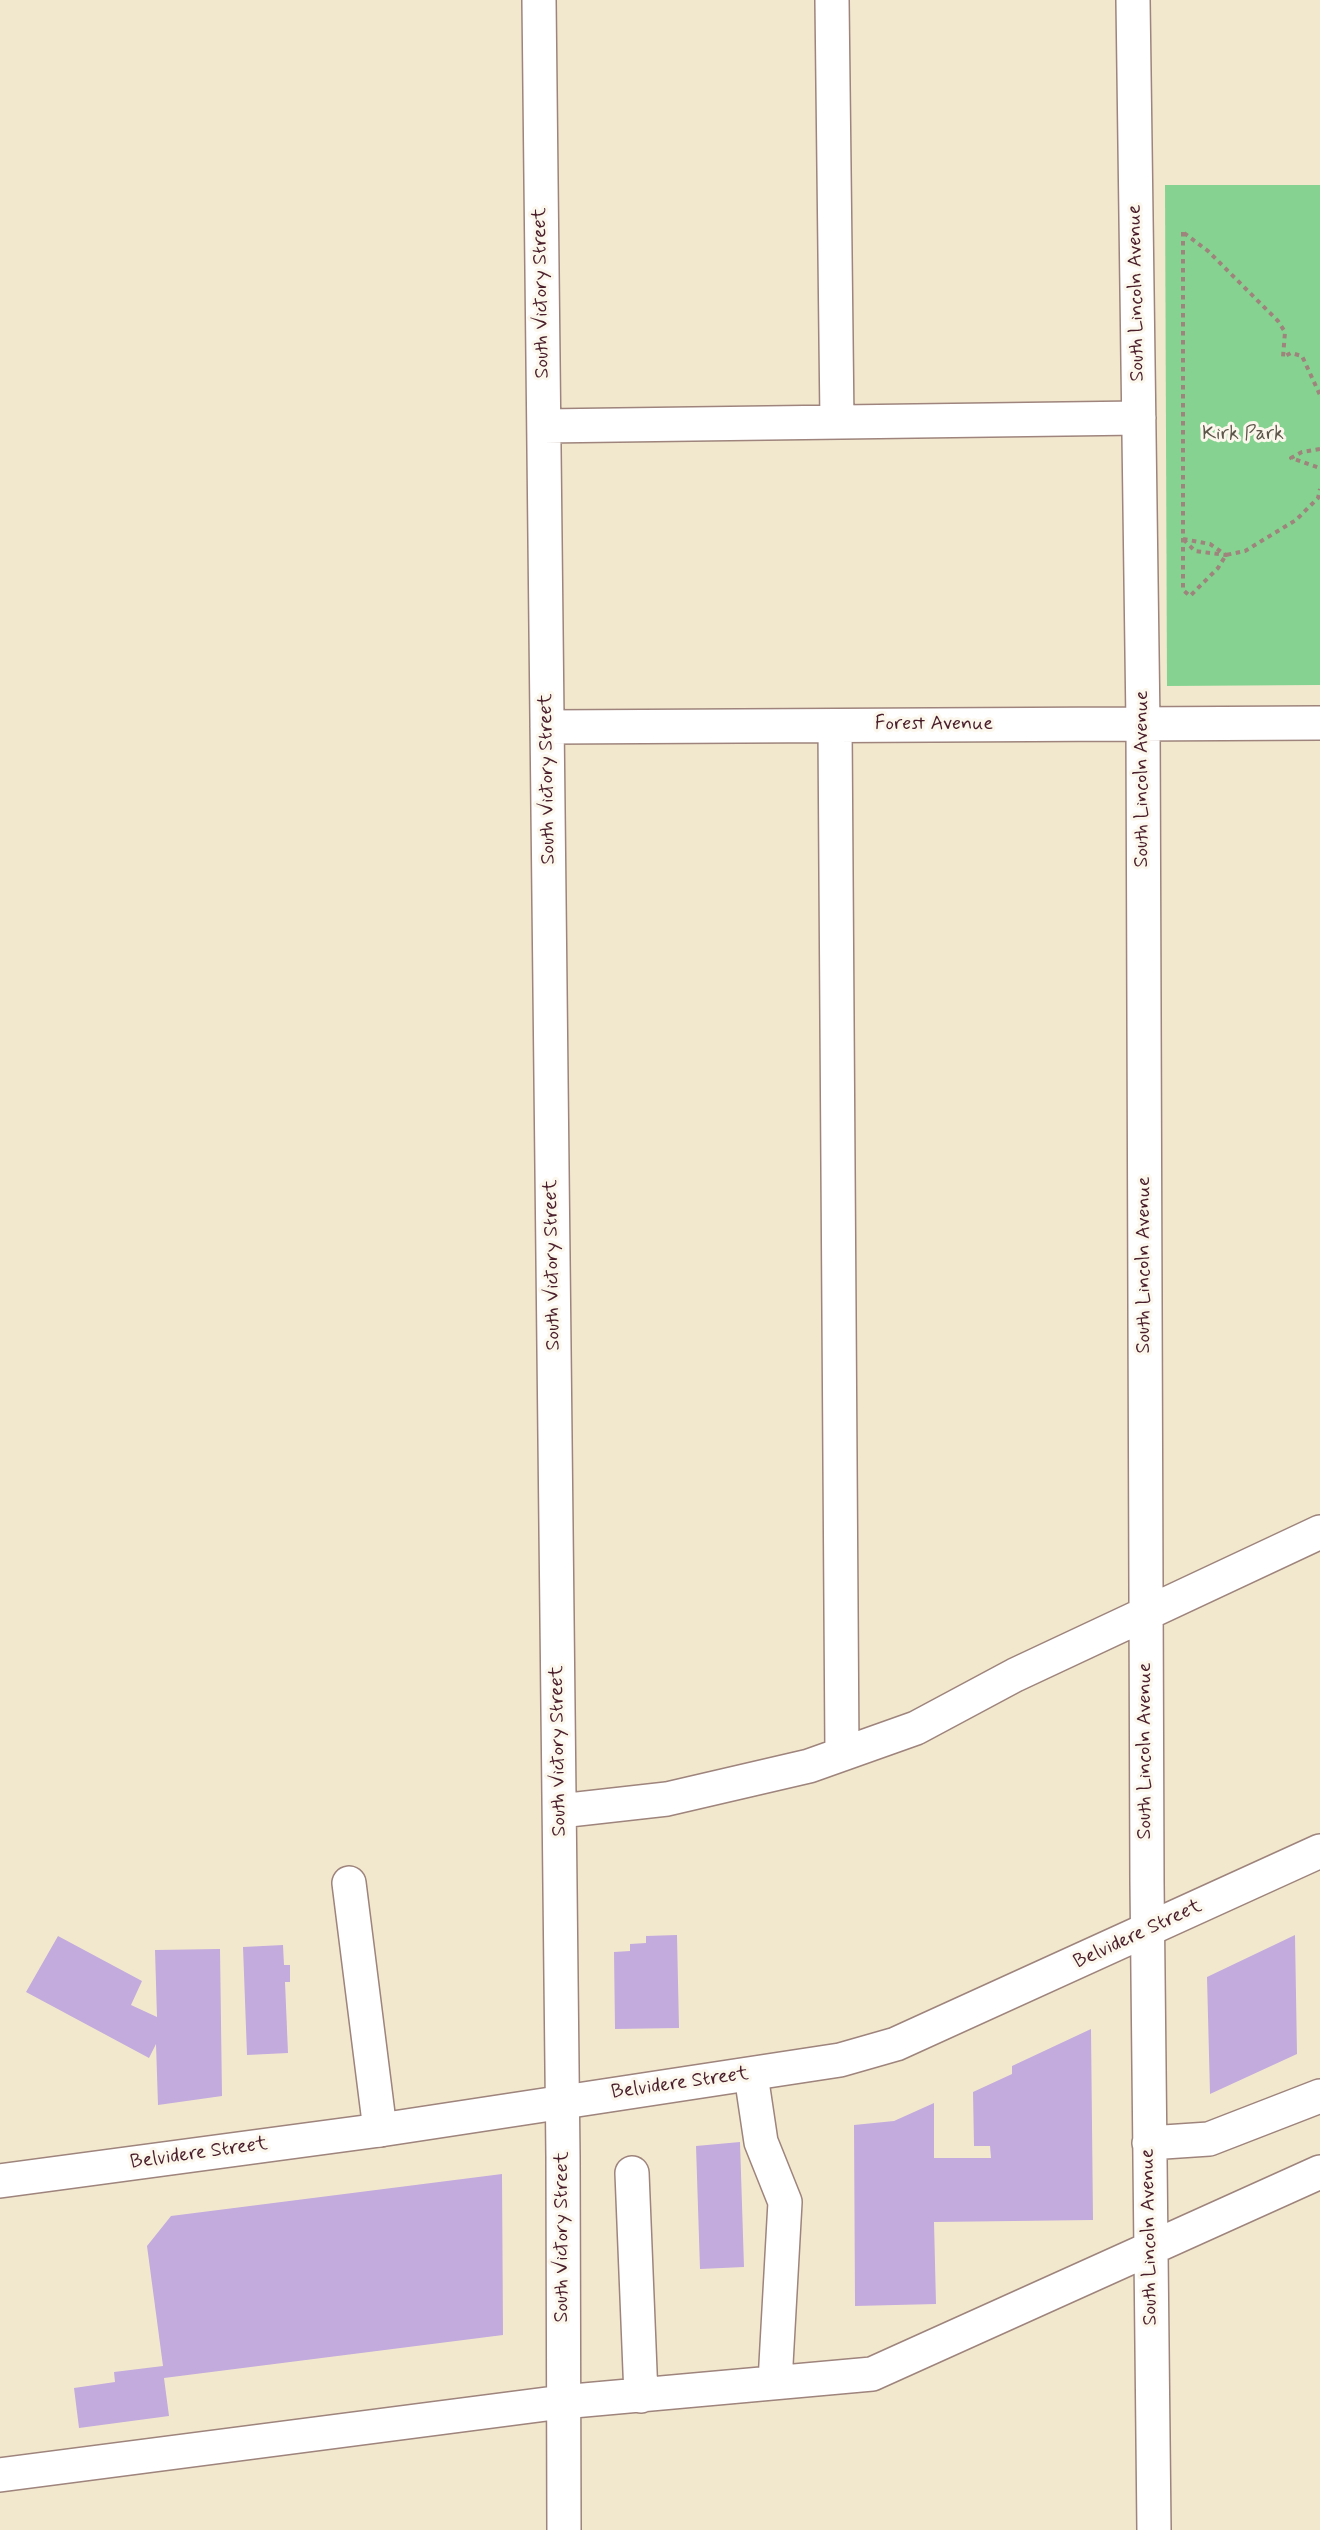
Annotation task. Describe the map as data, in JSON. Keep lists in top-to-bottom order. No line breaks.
{"streets":{"street":["South Victory Street","South Lincoln Avenue","Forest Avenue","Belvidere Street"]},"crossings":[["South Victory Street","Forest Avenue"],["South Victory Street","Belvidere Street"],["South Lincoln Avenue","Forest Avenue"],["South Lincoln Avenue","Belvidere Street"]],"parks":["Kirk Park"]}
